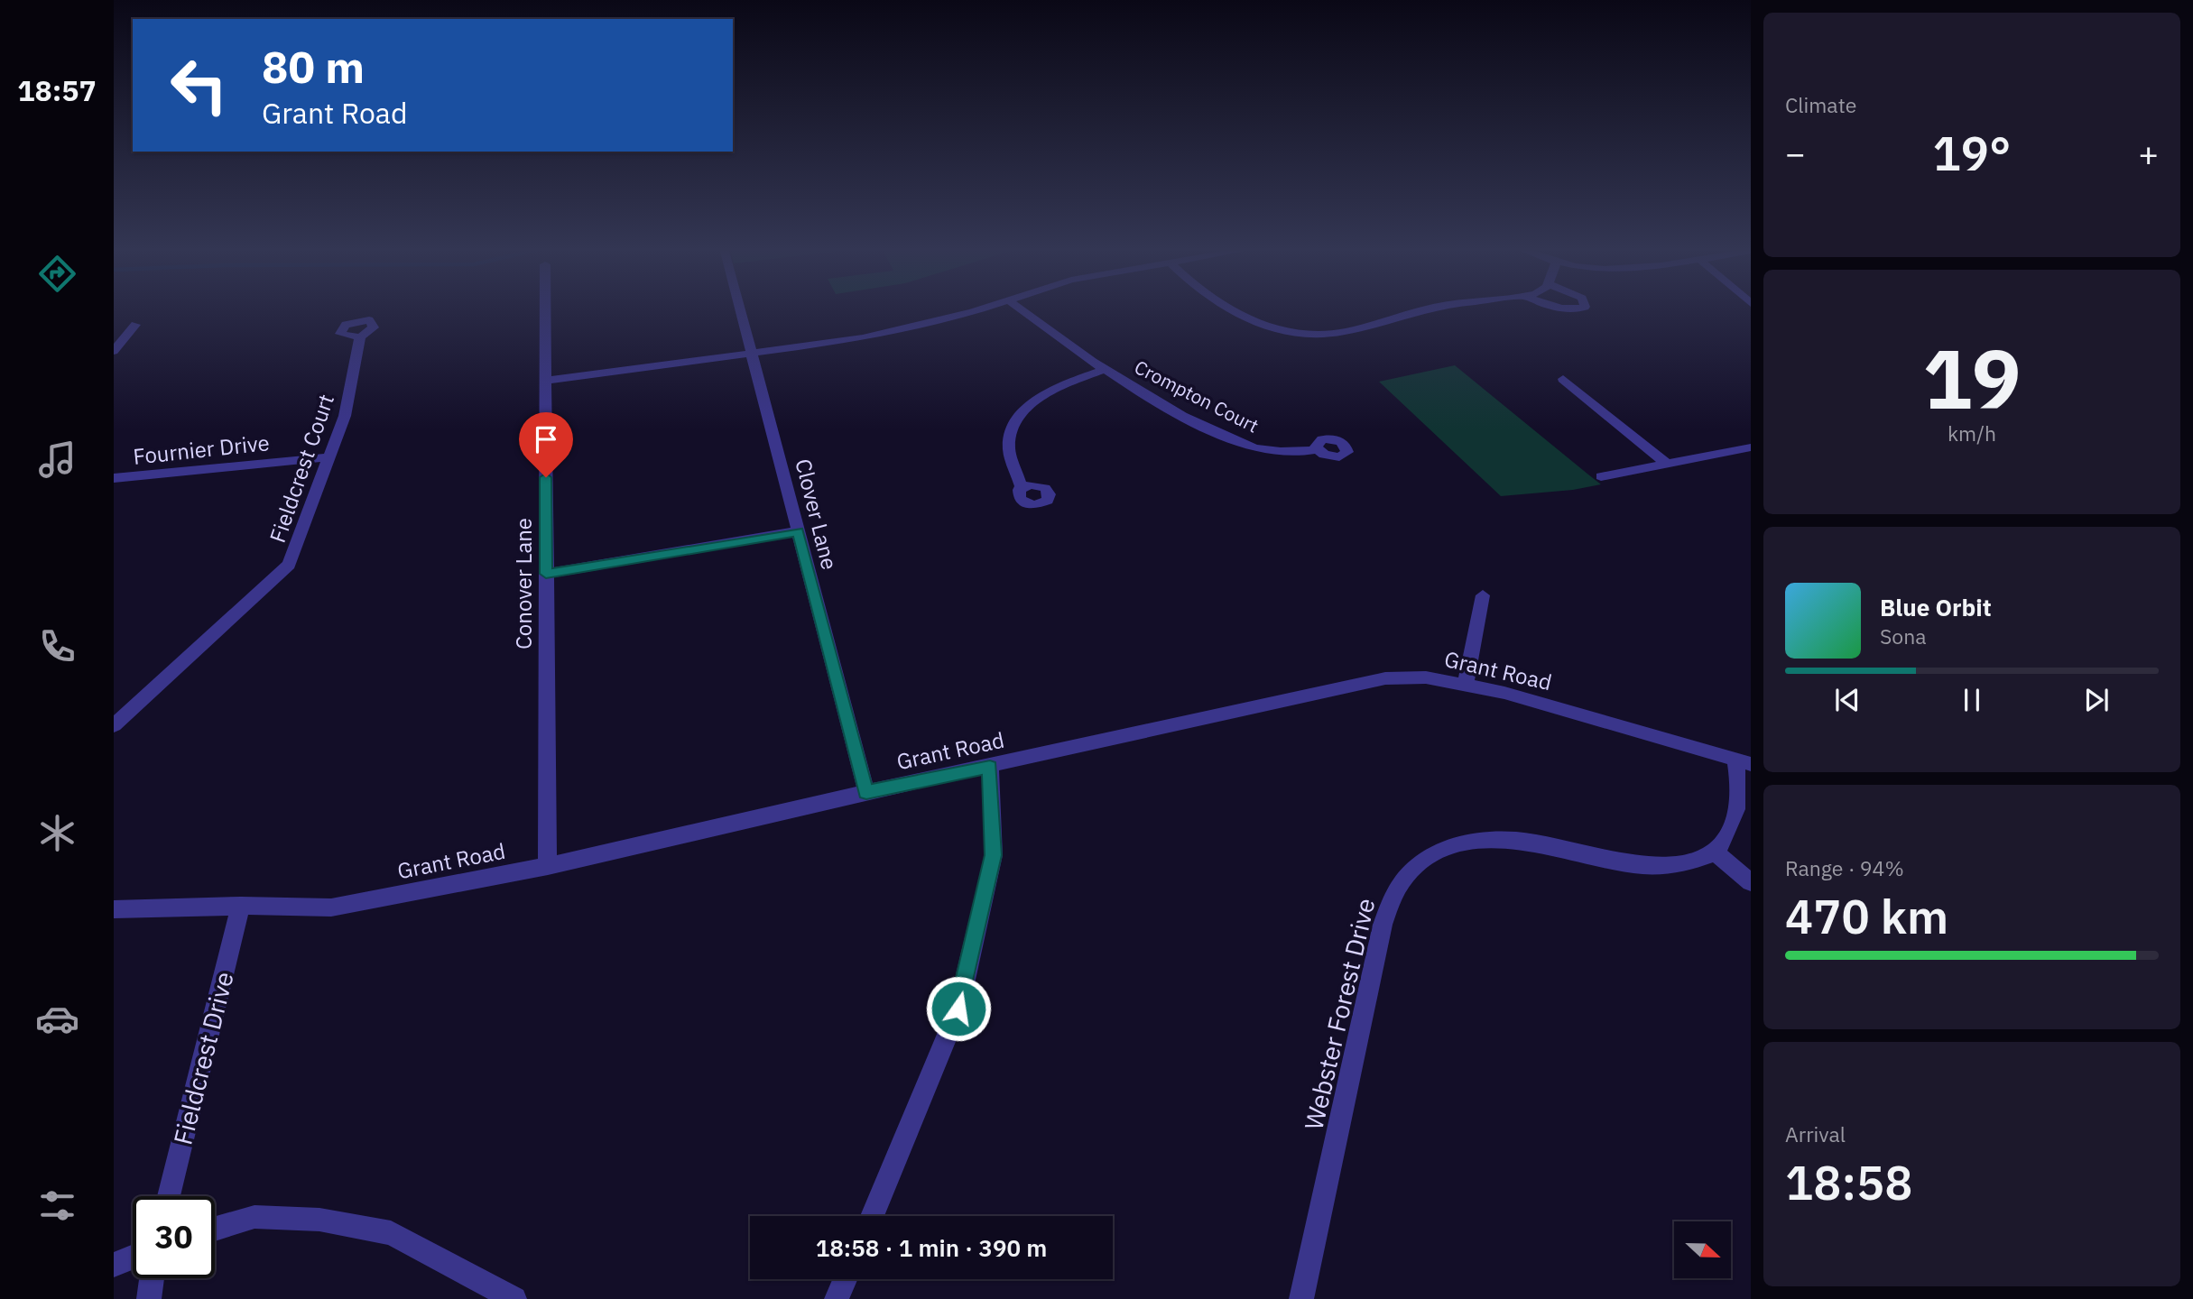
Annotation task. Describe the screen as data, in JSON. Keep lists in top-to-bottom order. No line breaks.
{"streets":{"street":["Crompton Court","Fournier Drive","Fieldcrest Court","Clover Lane","Conover Lane","Grant Road","Webster Forest Drive","Fieldcrest Drive"]},"crossings":[["Fournier Drive","Fieldcrest Court"],["Clover Lane","Grant Road"],["Conover Lane","Grant Road"],["Grant Road","Fieldcrest Drive"]],"north":"right","page":{"tabs":"18:57","tile":["Climate",["19","km/h"],["Range · 94%","470 km"],["Arrival","18:58"]],"turn":["80 m","Grant Road"],"heat":["−","19°","+"],"song":["Blue Orbit","Sona"],"limit":"30","trip":"18:58 · 1 min · 390 m"}}
